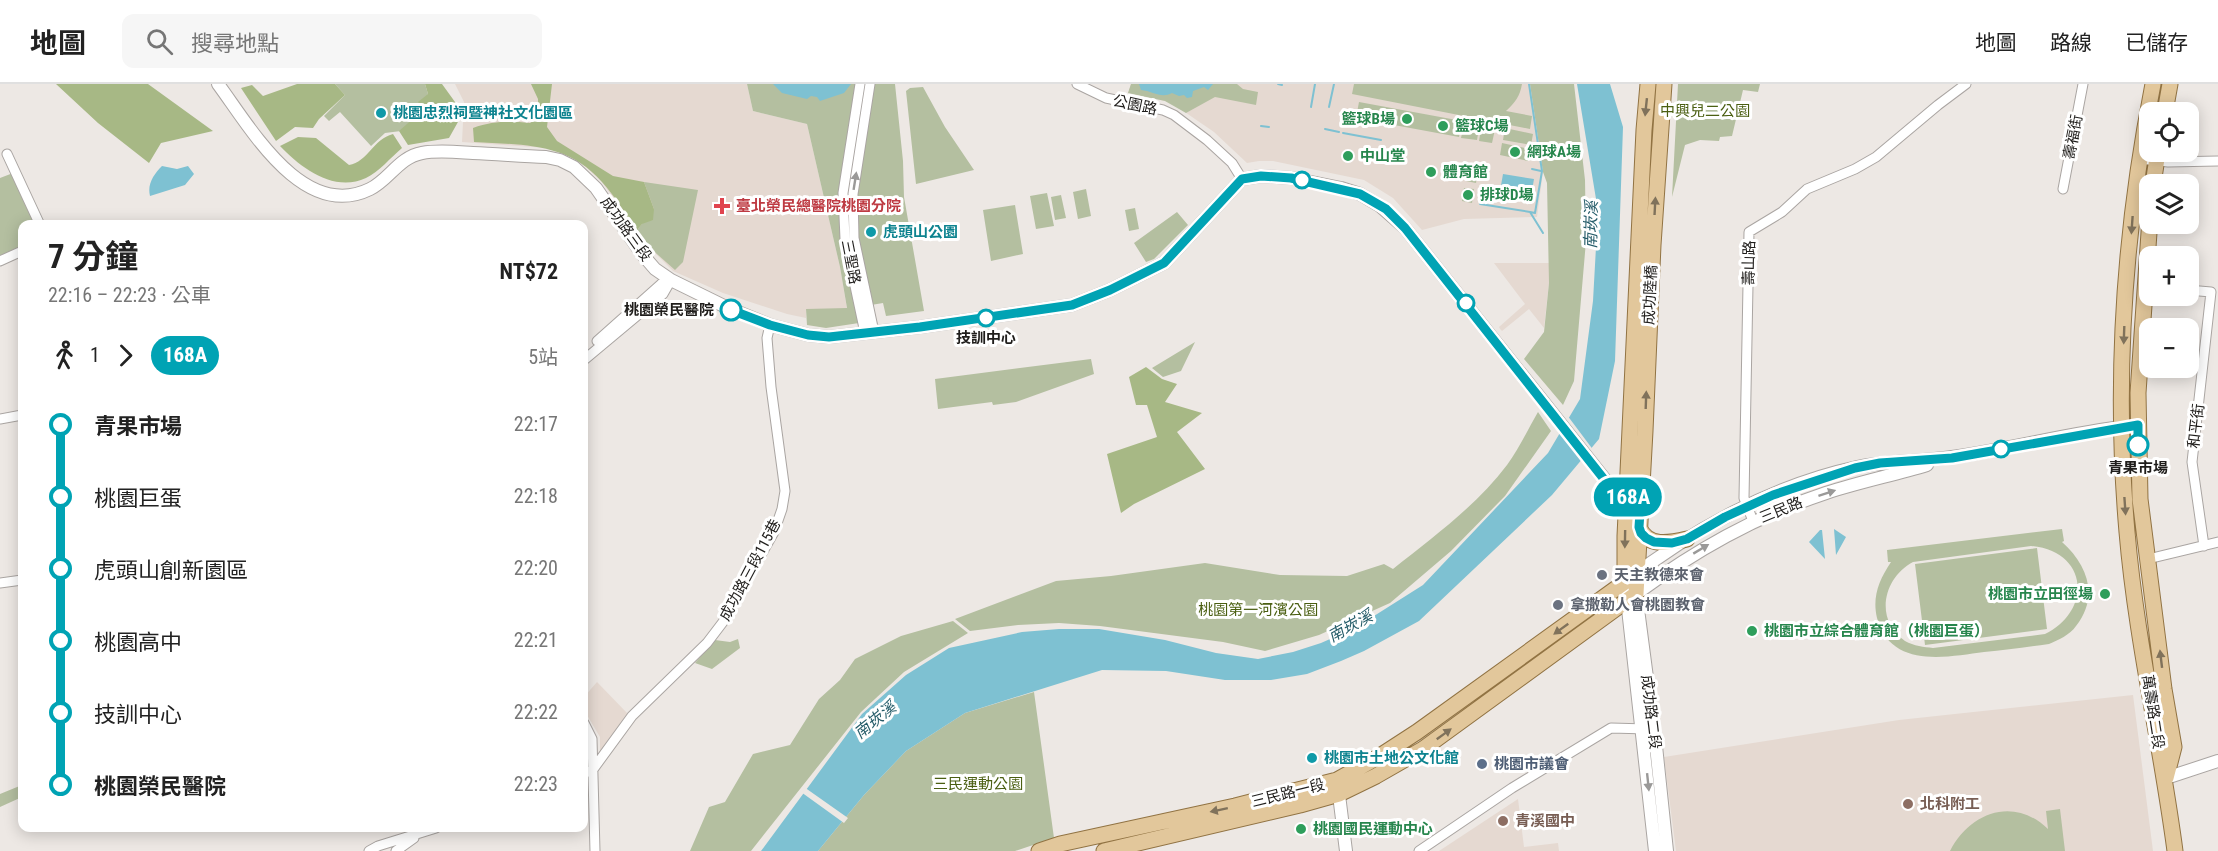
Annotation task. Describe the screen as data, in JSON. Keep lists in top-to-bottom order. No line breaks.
{"streets":{"main road":["成功陸橋","萬壽路二段","三民路一段"],"street":["公園路","壽福街","成功路三段","三聖路","壽山路","和平街","三民路","成功路三段115巷","成功路二段"]},"crossings":[["公園路","成功路三段"],["成功路三段","三聖路"],["成功路三段","成功路三段115巷"],["壽山路","三民路"],["三民路","成功路二段"],["三民路","萬壽路二段"],["三民路","三民路一段"],["成功路二段","三民路一段"]],"water":["南崁溪"],"parks":["中興兒二公園","桃園第一河濱公園","三民運動公園"],"places":{"other":["桃園忠烈祠暨神社文化園區","籃球B場","籃球C場","網球A場","中山堂","體育館","排球D場","虎頭山公園","桃園榮民醫院","技訓中心","青果市場","天主教德來會","桃園市立田徑場","拿撒勒人會桃園教會","桃園市立綜合體育館（桃園巨蛋）","桃園市土地公文化館","桃園市議會","北科附工","青溪國中","桃園國民運動中心"],"health":["臺北榮民總醫院桃園分院"]},"lines":["bus line 168A"],"page":{"header":"地圖","search":"搜尋地點","nav":["地圖","路線","已儲存"],"on_map":"168A","map_buttons":["+","−"],"heading":["7 分鐘","22:16 – 22:23 · 公車","NT$72"],"legs":["1","168A","5站"],"list":[{"name":"青果市場","value":"22:17"},{"name":"桃園巨蛋","value":"22:18"},{"name":"虎頭山創新園區","value":"22:20"},{"name":"桃園高中","value":"22:21"},{"name":"技訓中心","value":"22:22"},{"name":"桃園榮民醫院","value":"22:23"}]}}
